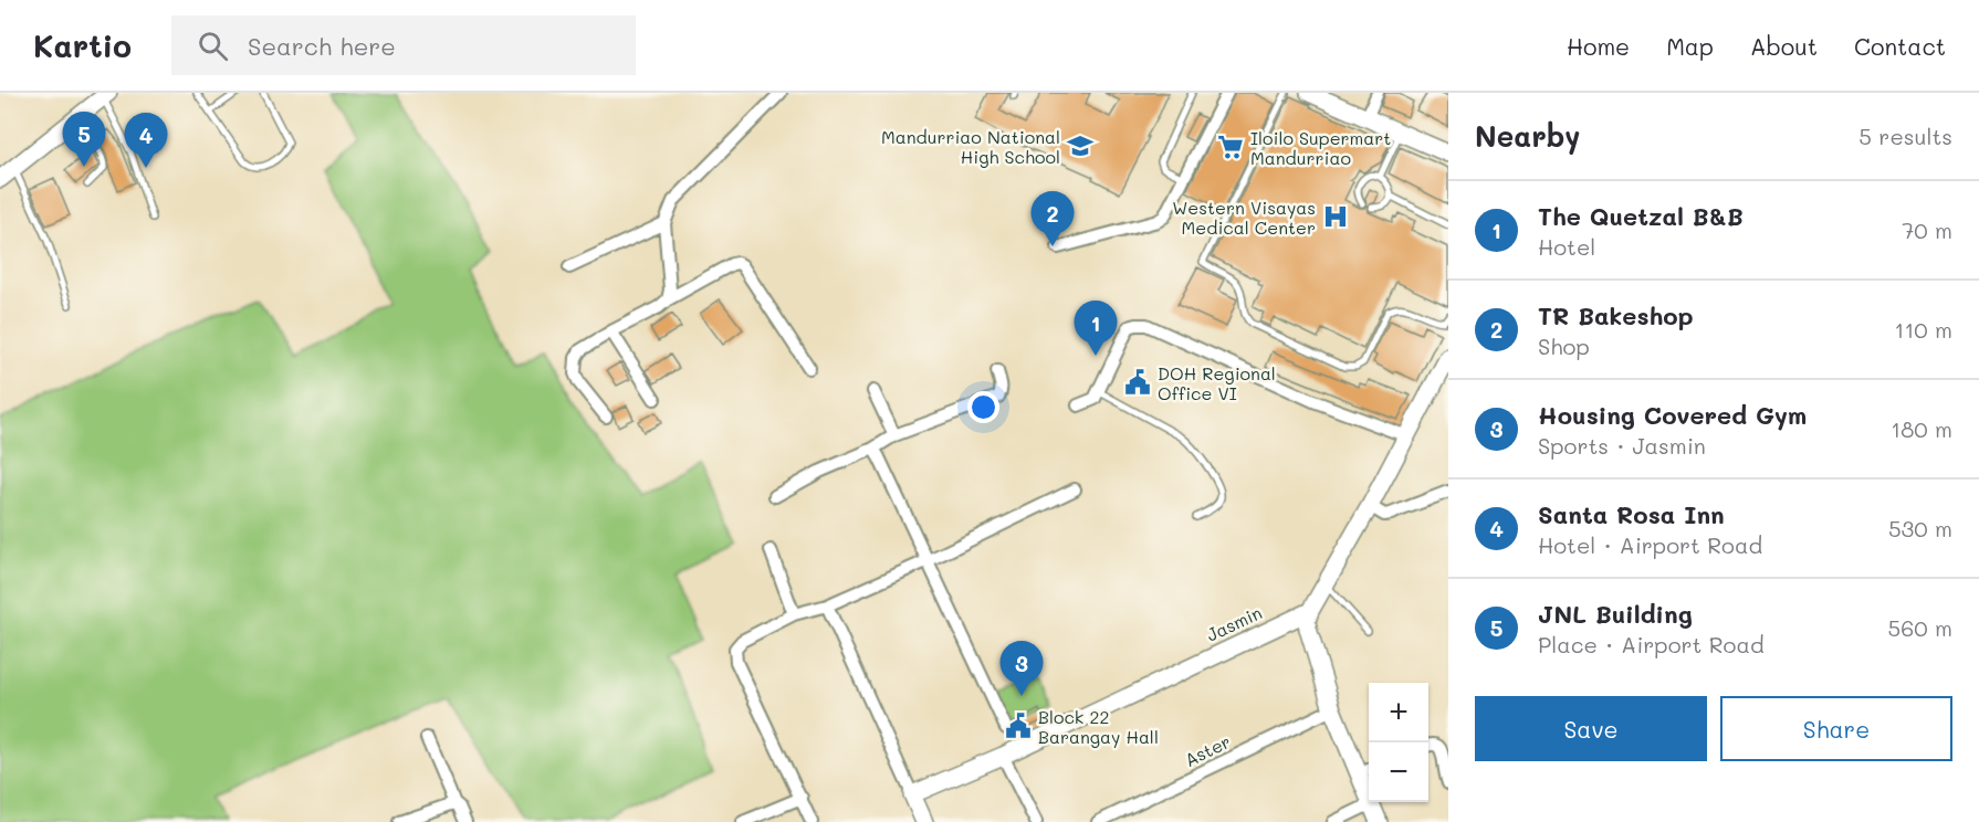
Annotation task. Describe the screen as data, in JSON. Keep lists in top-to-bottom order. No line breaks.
{"streets":{"street":["Jasmin","Aster"]},"places":{"school or university":["Mandurriao National High School"],"supermarket":["Iloilo Supermart Mandurriao"],"hospital":["Western Visayas Medical Center"],"public building":["DOH Regional Office VI","Block 22 Barangay Hall"]},"page":{"header":"Kartio","search":"Search here","nav":["Home","Map","About","Contact"],"heading":["Nearby","5 results"],"pins":["5","4","2","1","3"],"list":[{"mark":"1","name":"The Quetzal B&B","note":"Hotel","value":"70 m"},{"mark":"2","name":"TR Bakeshop","note":"Shop","value":"110 m"},{"mark":"3","name":"Housing Covered Gym","note":"Sports · Jasmin","value":"180 m"},{"mark":"4","name":"Santa Rosa Inn","note":"Hotel · Airport Road","value":"530 m"},{"mark":"5","name":"JNL Building","note":"Place · Airport Road","value":"560 m"}],"buttons":["Save","Share"],"map_buttons":["+","−"]}}
